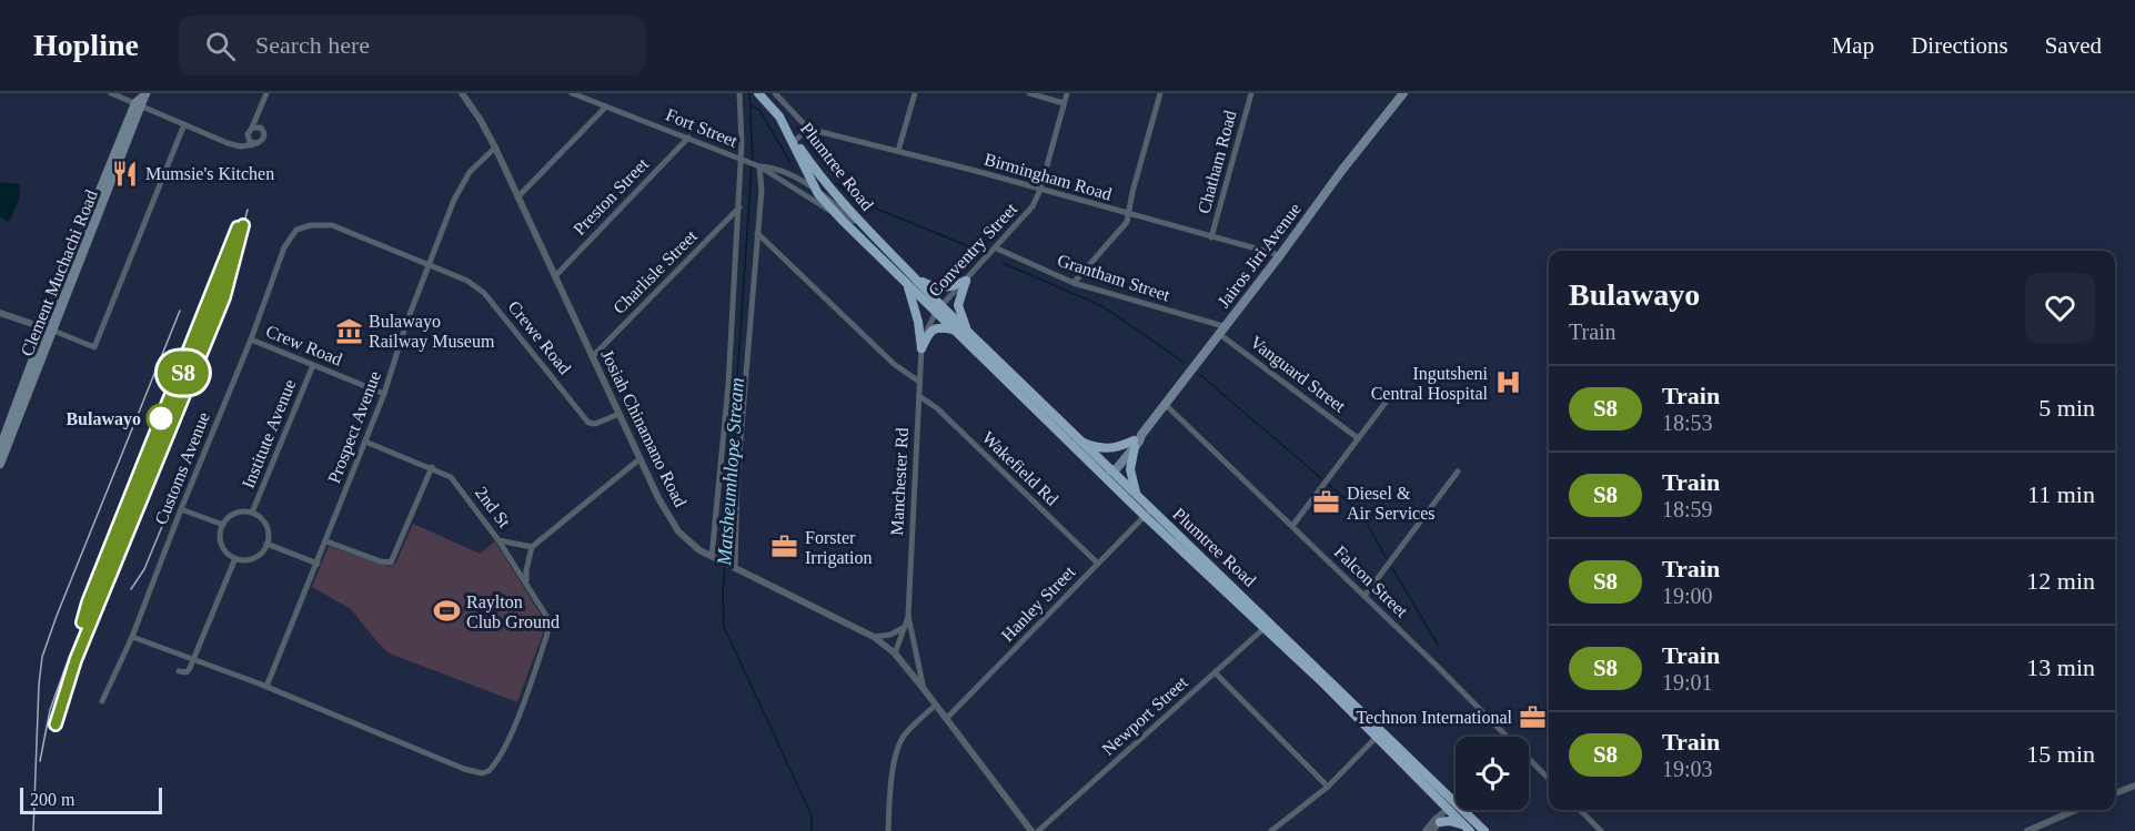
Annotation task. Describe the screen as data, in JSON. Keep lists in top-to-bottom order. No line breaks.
{"streets":{"highway":["Plumtree Road"],"main road":["Jairos Jiri Avenue","Clement Muchachi Road"],"street":["Fort Street","Chatham Road","Birmingham Road","Preston Street","Conventry Street","Charlisle Street","Grantham Street","Crewe Road","Crew Road","Vanguard Street","Prospect Avenue","Josiah Chinamano Road","Institute Avenue","Customs Avenue","Wakefield Rd","Manchester Rd","2nd St","Falcon Street","Hanley Street","Newport Street"]},"crossings":[["Fort Street","Preston Street"],["Chatham Road","Birmingham Road"],["Plumtree Road","Conventry Street"],["Plumtree Road","Jairos Jiri Avenue"],["Plumtree Road","Manchester Rd"],["Plumtree Road","Hanley Street"],["Plumtree Road","Newport Street"],["Birmingham Road","Conventry Street"],["Birmingham Road","Jairos Jiri Avenue"],["Preston Street","Josiah Chinamano Road"],["Conventry Street","Grantham Street"],["Conventry Street","Manchester Rd"],["Jairos Jiri Avenue","Grantham Street"],["Jairos Jiri Avenue","Vanguard Street"],["Jairos Jiri Avenue","Falcon Street"],["Charlisle Street","Josiah Chinamano Road"],["Grantham Street","Vanguard Street"],["Crewe Road","Prospect Avenue"],["Crewe Road","Josiah Chinamano Road"],["Crewe Road","Customs Avenue"],["Crew Road","Prospect Avenue"],["Crew Road","Institute Avenue"],["Crew Road","Customs Avenue"],["Prospect Avenue","Josiah Chinamano Road"],["Prospect Avenue","Customs Avenue"],["Prospect Avenue","2nd St"],["Josiah Chinamano Road","Hanley Street"],["Wakefield Rd","Manchester Rd"],["Wakefield Rd","Hanley Street"]],"water":["Matsheumhlope Stream"],"places":{"restaurant":["Mumsie's Kitchen"],"museum":["Bulawayo Railway Museum"],"hospital":["Ingutsheni Central Hospital"],"other":["Bulawayo"],"office":["Diesel & Air Services","Forster Irrigation","Technon International"],"sports":["Raylton Club Ground"]},"scale_bar":"200 m","page":{"header":"Hopline","search":"Search here","nav":["Map","Directions","Saved"],"on_map":"S8","heading":["Bulawayo","Train"],"list":[{"mark":"S8","name":"Train","note":"18:53","value":"5 min"},{"mark":"S8","name":"Train","note":"18:59","value":"11 min"},{"mark":"S8","name":"Train","note":"19:00","value":"12 min"},{"mark":"S8","name":"Train","note":"19:01","value":"13 min"},{"mark":"S8","name":"Train","note":"19:03","value":"15 min"}],"scale":"200 m"}}
